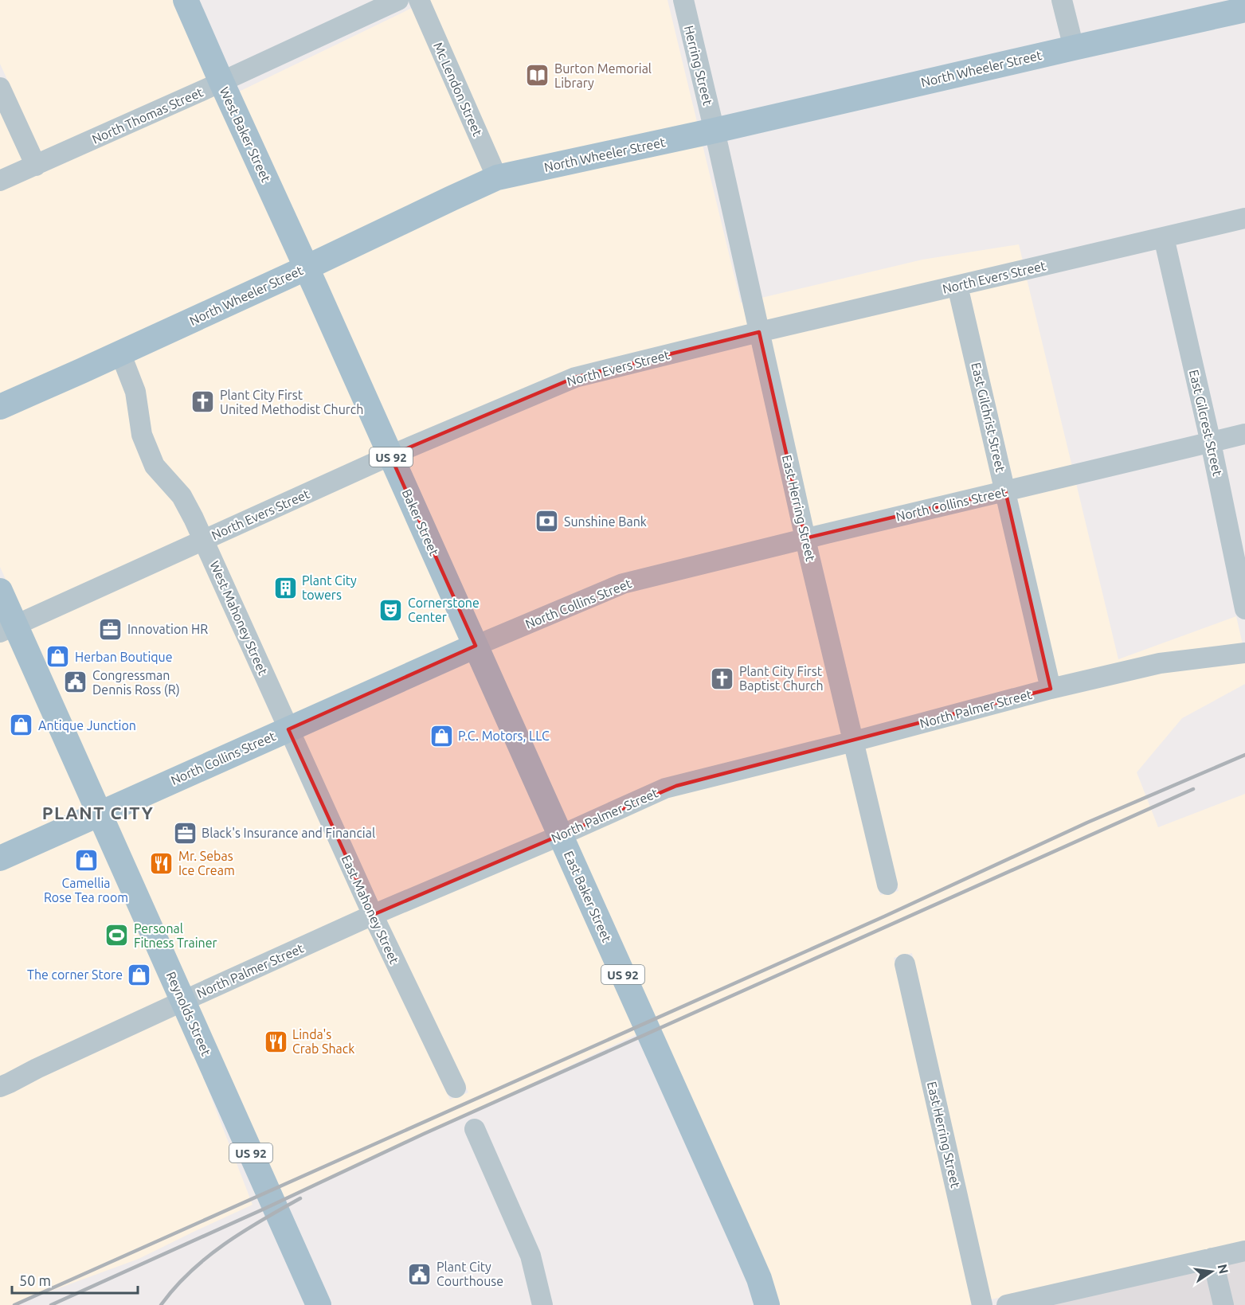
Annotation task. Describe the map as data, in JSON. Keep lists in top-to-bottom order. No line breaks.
{"streets":{"main road":["North Wheeler Street","West Baker Street","US 92","North Collins Street","Baker Street","East Baker Street","Reynolds Street"],"street":["Herring Street","Mc Lendon Street","North Thomas Street","North Evers Street","East Gilchrist Street","East Gilcrest Street","East Herring Street","West Mahoney Street","North Palmer Street","East Mahoney Street"]},"crossings":[["Herring Street","North Wheeler Street"],["Herring Street","East Herring Street"],["North Wheeler Street","Mc Lendon Street"],["North Wheeler Street","West Baker Street"],["North Wheeler Street","East Herring Street"],["North Wheeler Street","Baker Street"],["North Wheeler Street","West Mahoney Street"],["North Thomas Street","West Baker Street"],["West Baker Street","Baker Street"],["North Evers Street","East Gilchrist Street"],["North Evers Street","East Gilcrest Street"],["North Evers Street","East Herring Street"],["North Evers Street","Baker Street"],["North Evers Street","West Mahoney Street"],["North Evers Street","Reynolds Street"],["East Gilchrist Street","North Collins Street"],["East Gilchrist Street","North Palmer Street"],["East Gilcrest Street","North Collins Street"],["North Collins Street","East Herring Street"],["North Collins Street","Baker Street"],["North Collins Street","West Mahoney Street"],["North Collins Street","East Baker Street"],["North Collins Street","East Mahoney Street"],["North Collins Street","Reynolds Street"],["East Herring Street","North Palmer Street"],["Baker Street","East Baker Street"],["West Mahoney Street","East Mahoney Street"],["North Palmer Street","East Baker Street"],["North Palmer Street","East Mahoney Street"],["North Palmer Street","Reynolds Street"]],"districts":["PLANT CITY"],"places":{"library":["Burton Memorial Library"],"church":["Plant City First United Methodist Church","Plant City First Baptist Church"],"bank":["Sunshine Bank"],"building":["Plant City towers"],"theatre":["Cornerstone Center"],"office":["Innovation HR","Black's Insurance and Financial"],"shop":["Herban Boutique","Antique Junction","P.C. Motors, LLC","Camellia Rose Tea room","The corner Store"],"public building":["Congressman Dennis Ross (R)","Plant City Courthouse"],"restaurant":["Mr. Sebas Ice Cream","Linda's Crab Shack"],"sports":["Personal Fitness Trainer"]},"scale_bar":"50 m","north":"right"}
